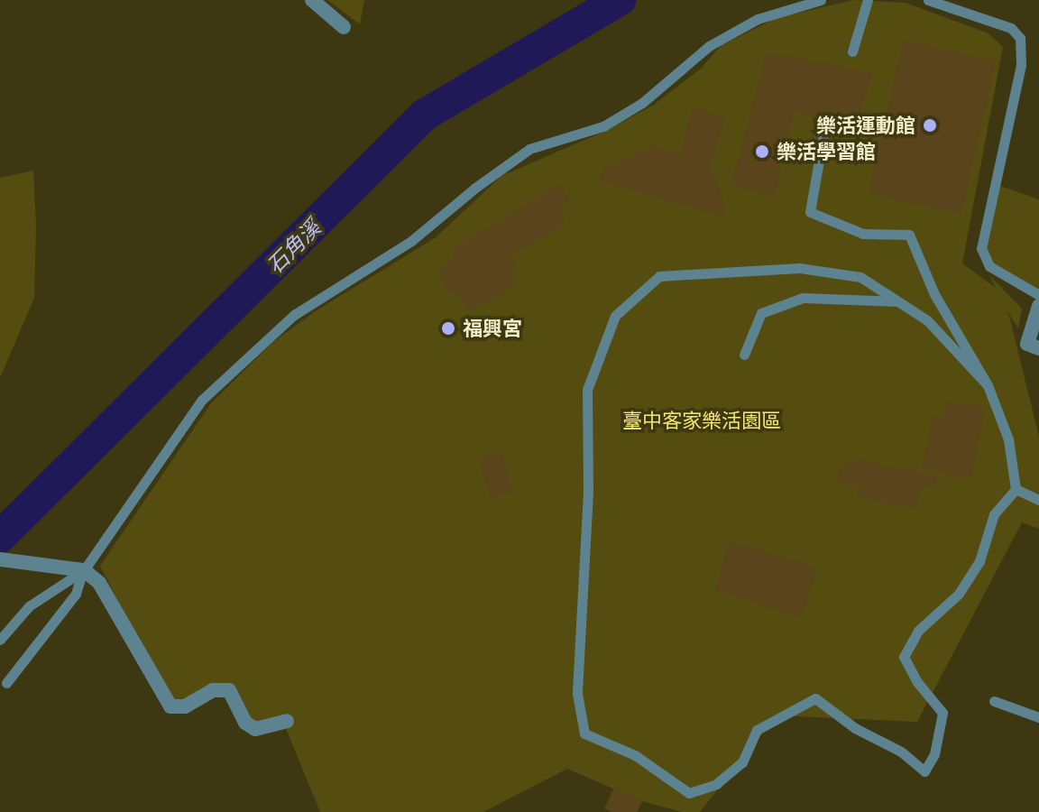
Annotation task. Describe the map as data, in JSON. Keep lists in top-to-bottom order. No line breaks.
{"water":["石角溪"],"parks":["臺中客家樂活園區"],"places":["樂活運動館","樂活學習館","福興宮"]}
